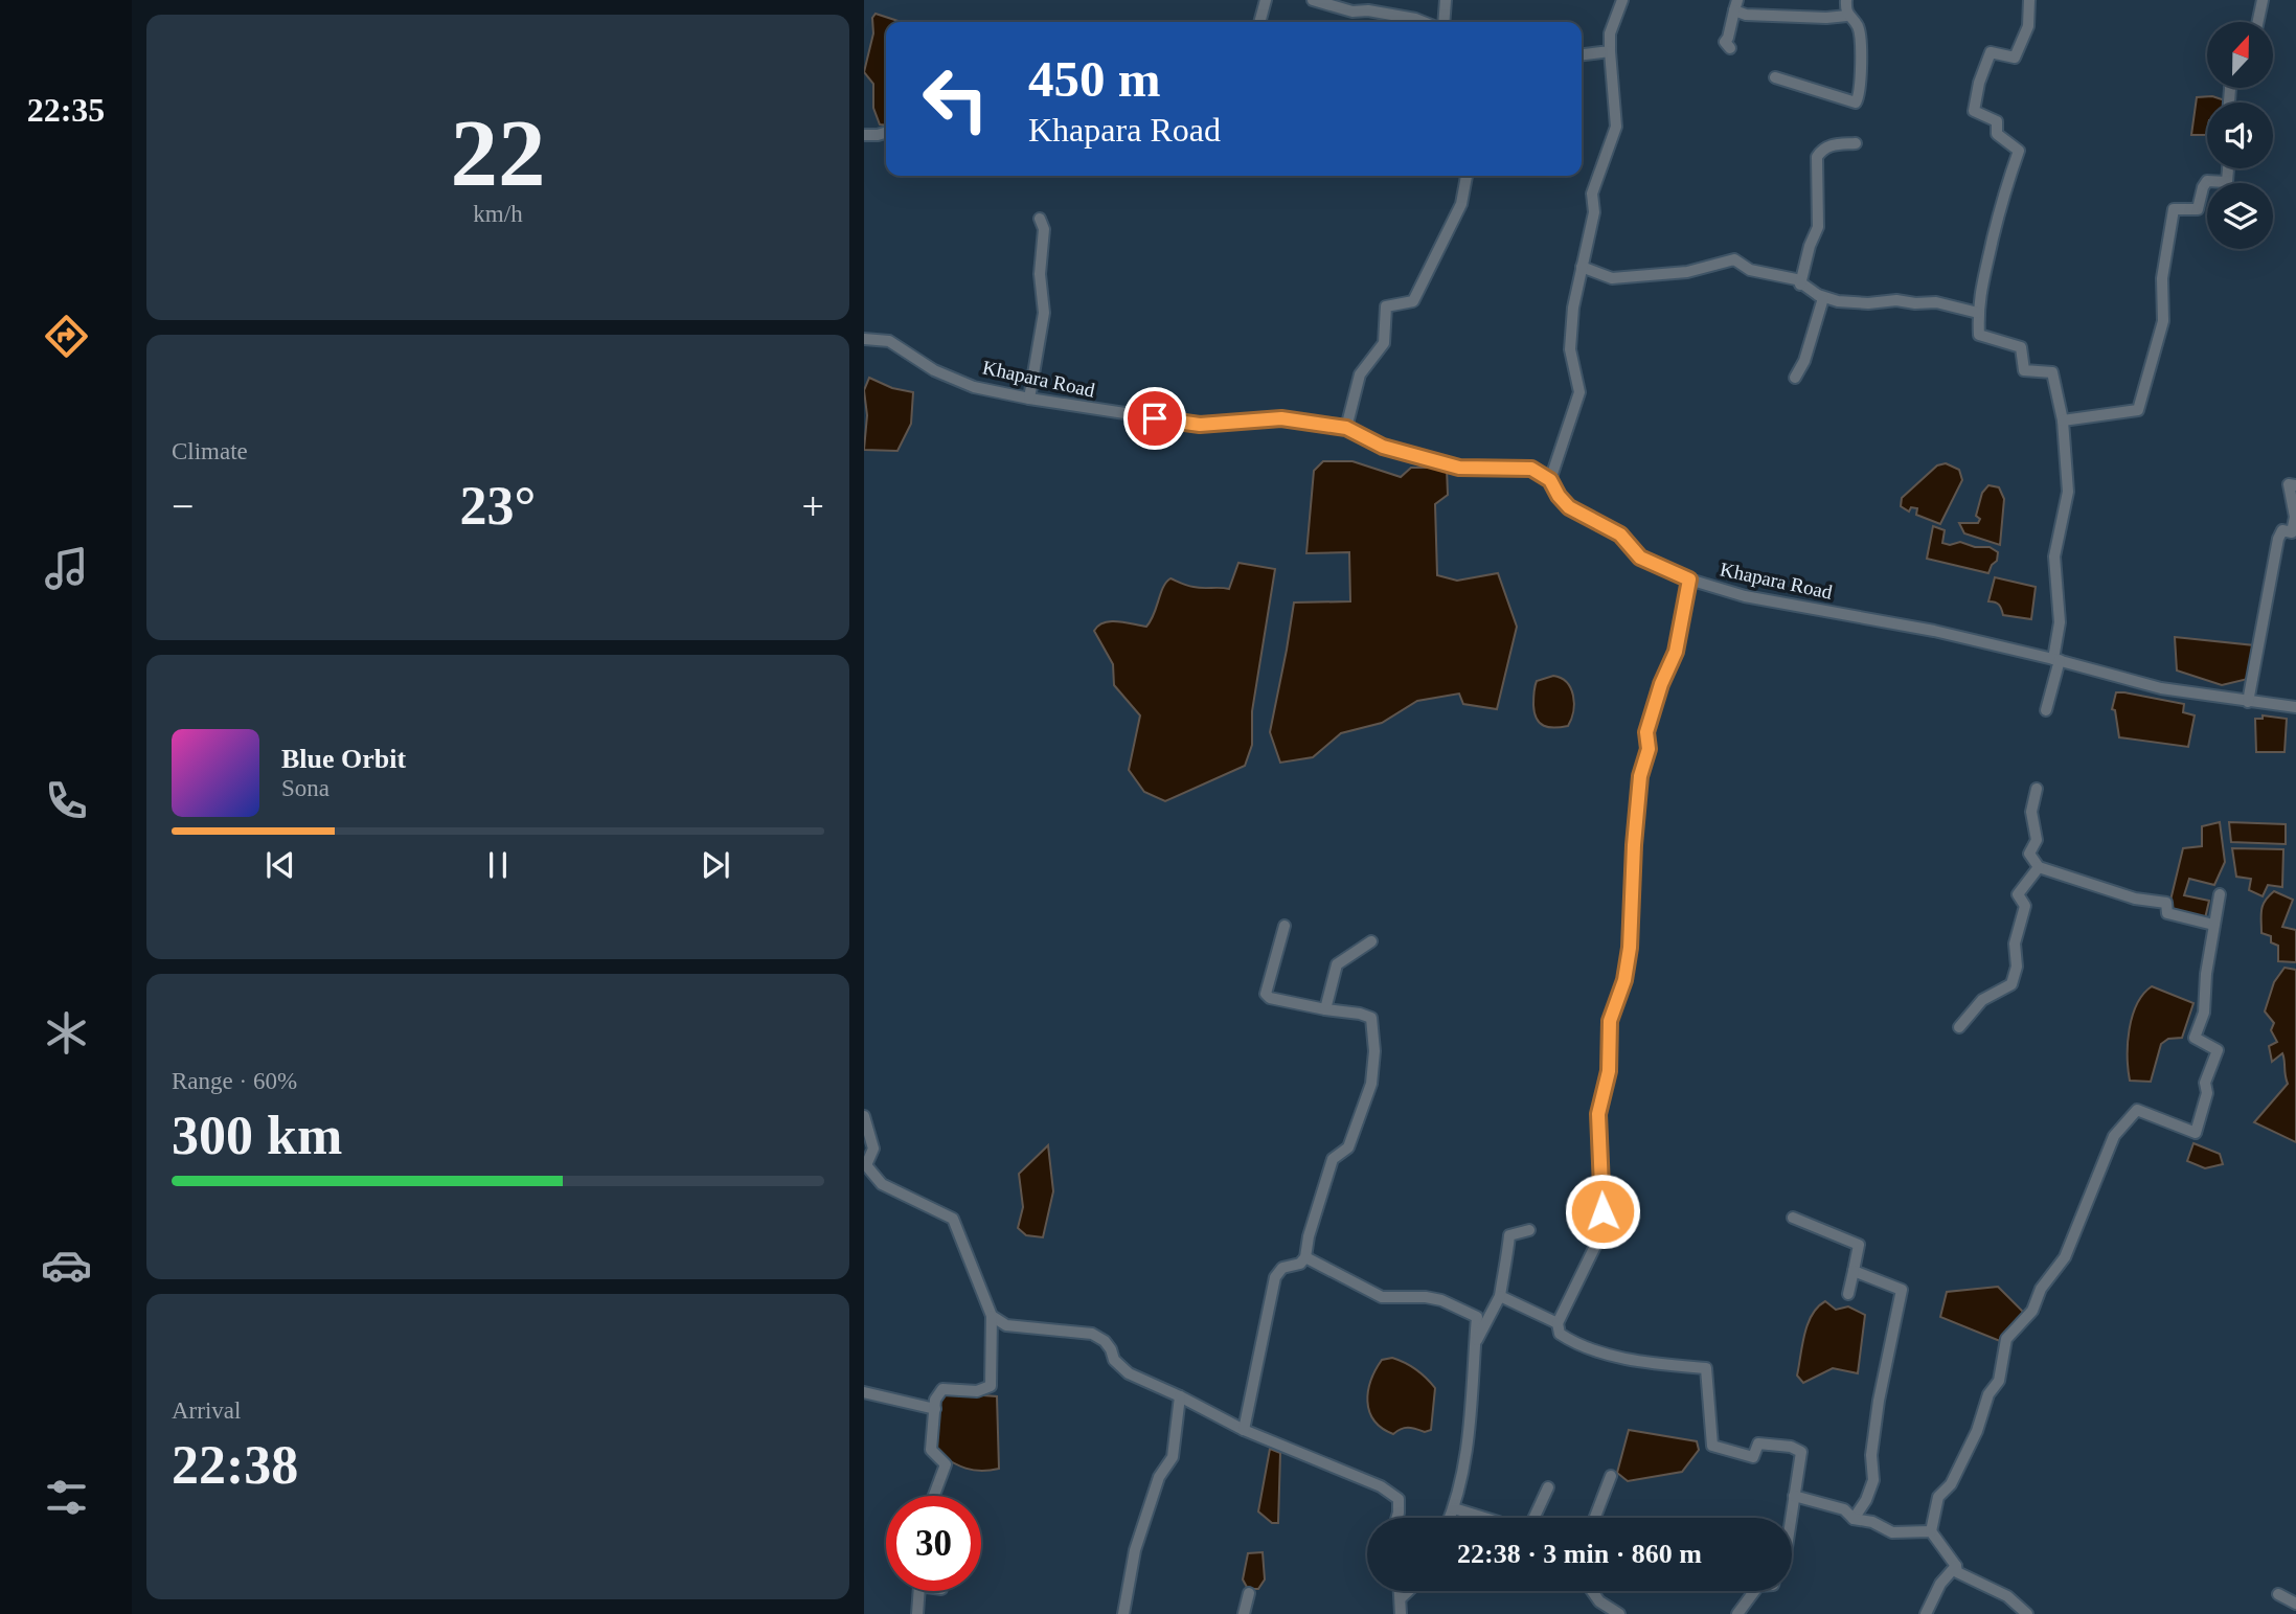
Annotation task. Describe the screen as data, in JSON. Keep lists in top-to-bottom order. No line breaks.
{"streets":{"street":["Khapara Road"]},"north":"top","page":{"tabs":"22:35","tile":[["22","km/h"],"Climate",["Range · 60%","300 km"],["Arrival","22:38"]],"turn":["450 m","Khapara Road"],"heat":["−","23°","+"],"song":["Blue Orbit","Sona"],"limit":"30","trip":"22:38 · 3 min · 860 m"}}
